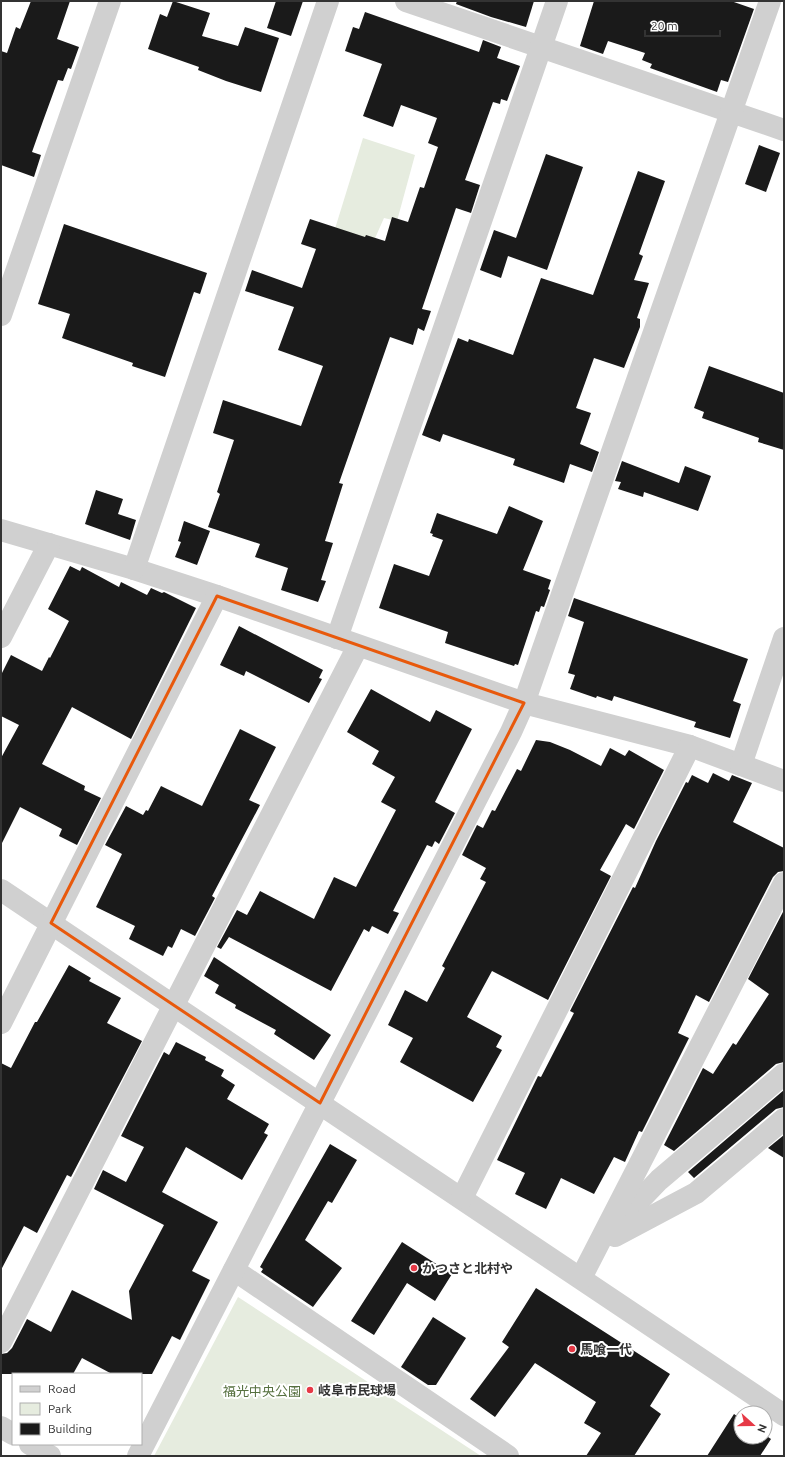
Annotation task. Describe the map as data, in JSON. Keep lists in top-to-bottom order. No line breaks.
{"parks":["福光中央公園"],"places":["かつさと北村や","馬喰一代","岐阜市民球場"],"legend":["Road","Park","Building"],"scale_bar":"20 m","north":"right"}
